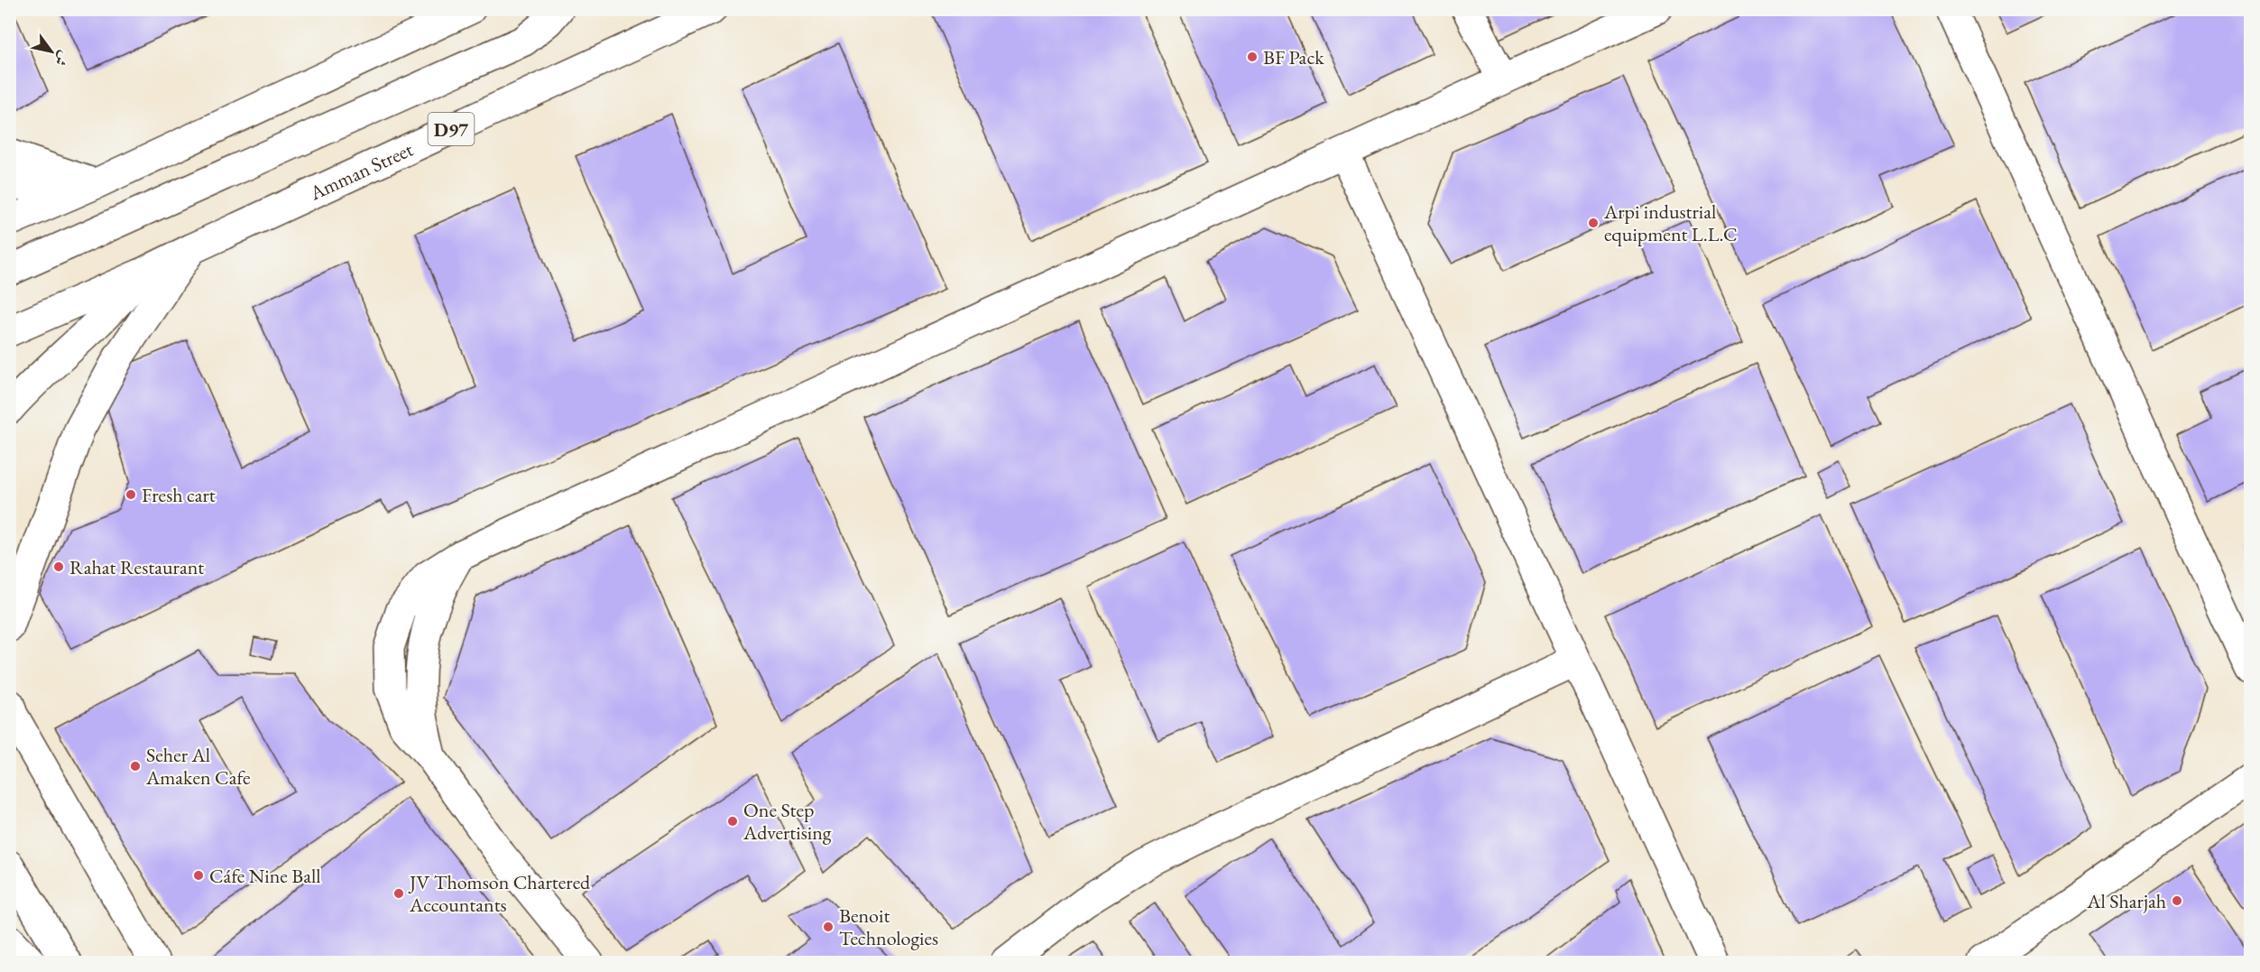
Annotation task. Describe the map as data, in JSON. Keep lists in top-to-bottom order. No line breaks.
{"streets":{"street":["D97","Amman Street"]},"places":["BF Pack","Arpi industrial equipment L.L.C","Fresh cart","Rahat Restaurant","Seher Al Amaken Cafe","One Step Advertising","Cáfe Nine Ball","JV Thomson Chartered Accountants","Al Sharjah","Benoit Technologies"],"north":"bottom right"}
